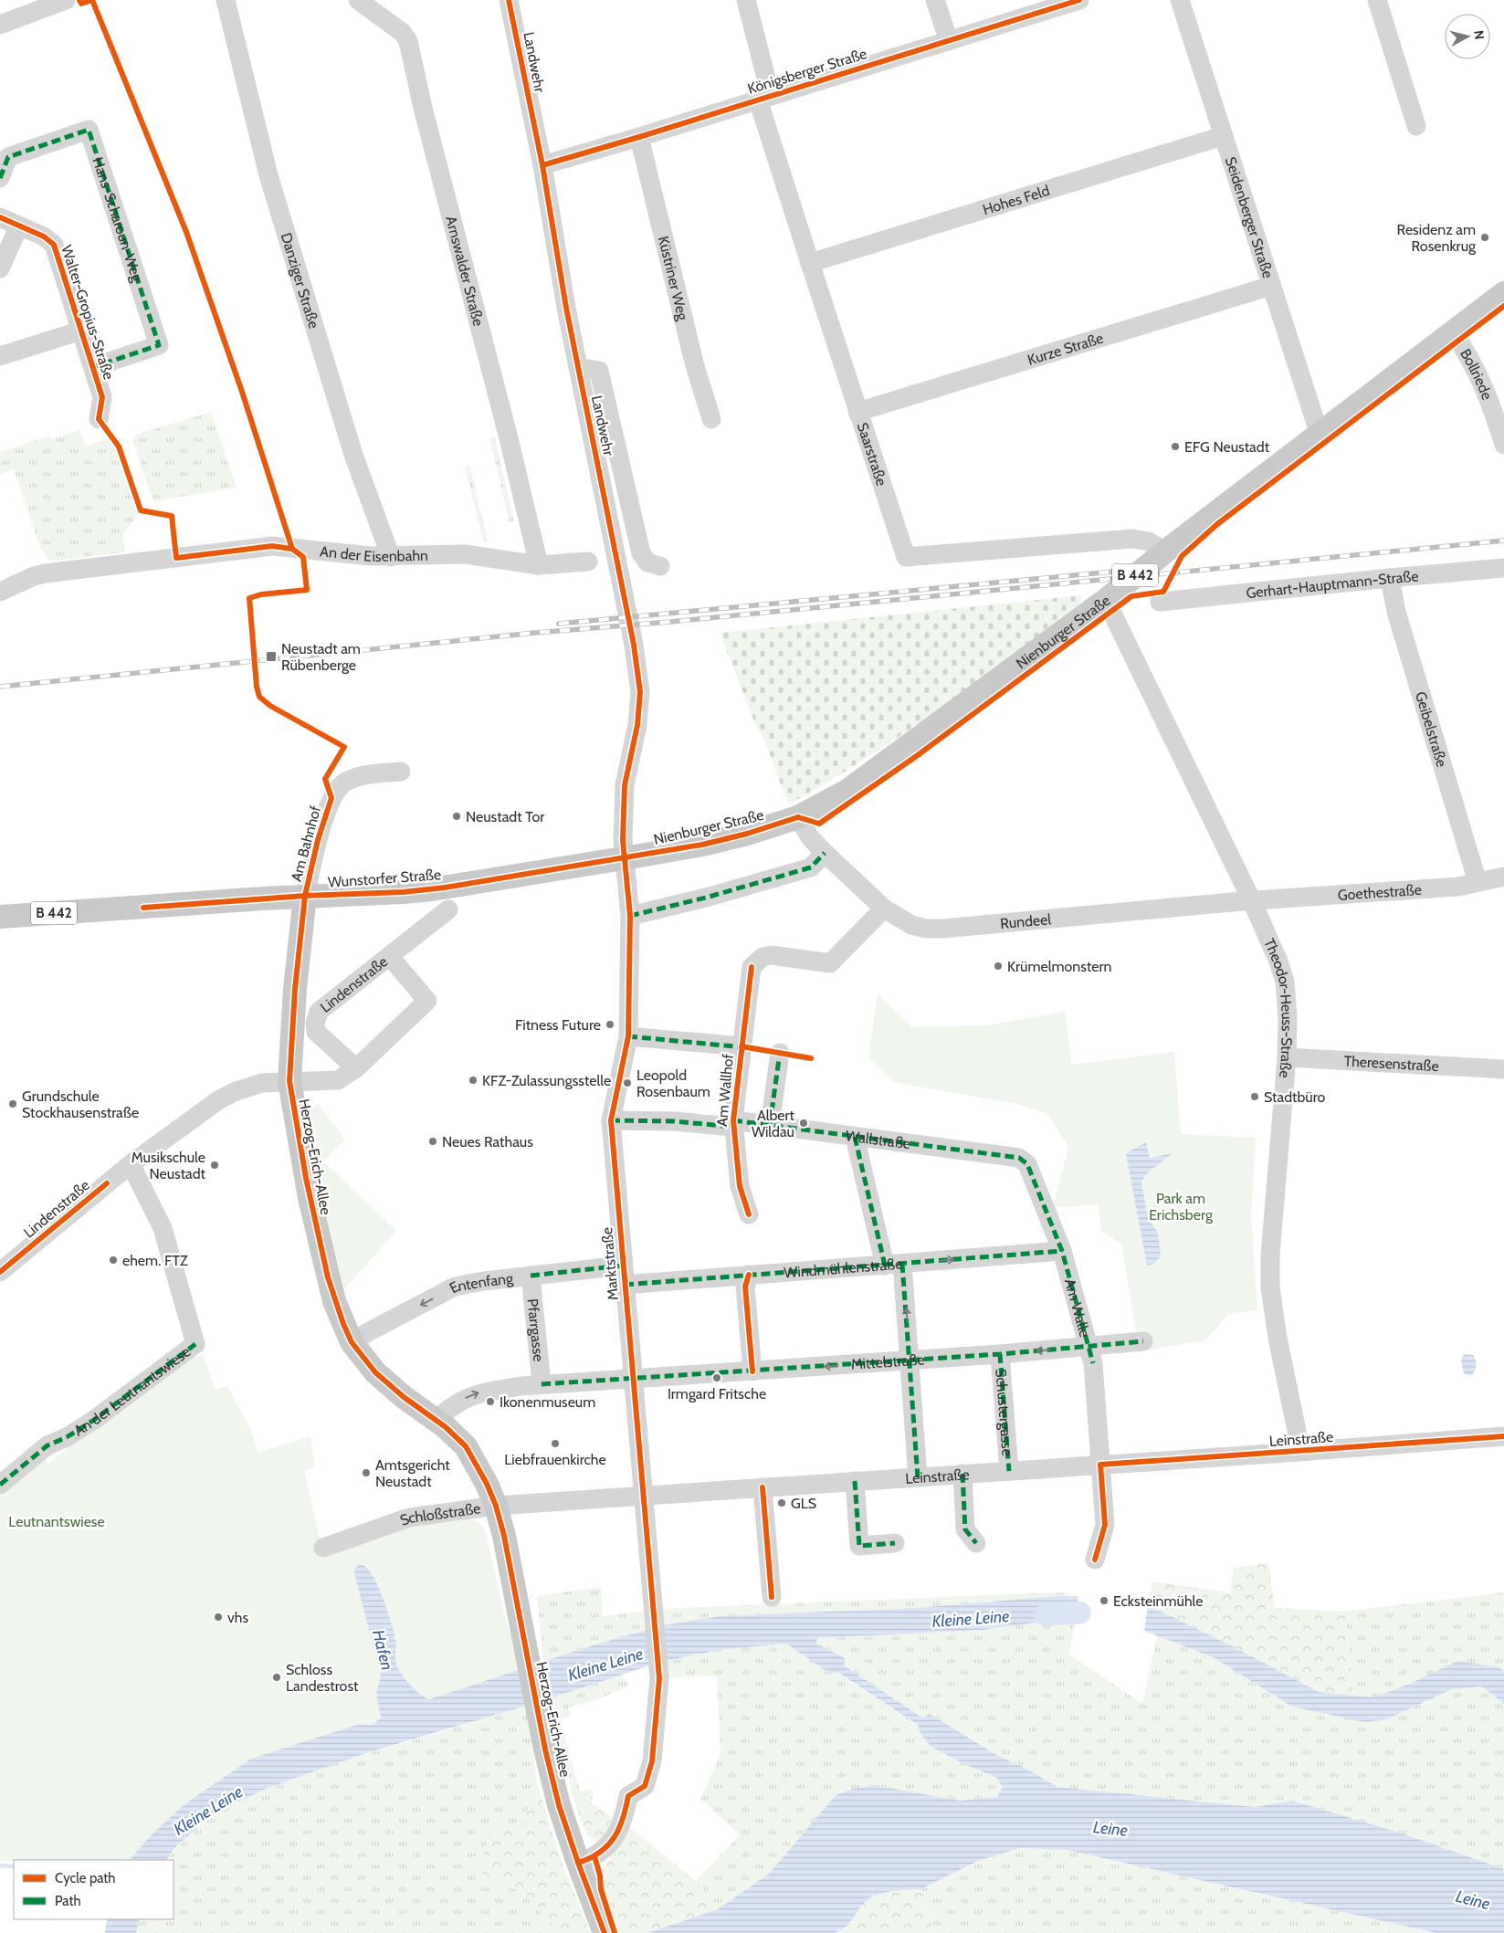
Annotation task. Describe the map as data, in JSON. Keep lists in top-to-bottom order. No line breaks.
{"streets":{"main road":["B 442","Nienburger Straße","Wunstorfer Straße","Herzog-Erich-Allee"],"street":["Landwehr","Königsberger Straße","Hohes Feld","Seidenberger Straße","Hans-Scharoun-Weg","Arnswalder Straße","Küstriner Weg","Danziger Straße","Walter-Gropius-Straße","Kurze Straße","Bollriede","Saarstraße","An der Eisenbahn","Gerhart-Hauptmann-Straße","Geibelstraße","Am Bahnhof","Goethestraße","Rundeel","Lindenstraße","Theodor-Heuss-Straße","Theresenstraße","Am Wallhof","Wallstraße","Marktstraße","Windmühlenstraße","Entenfang","Am Walle","Pfarrgasse","Mittelstraße","An der Leutnantswiese","Schustergasse","Leinstraße","Schloßstraße"]},"crossings":[["Landwehr","Königsberger Straße"],["Landwehr","Nienburger Straße"],["Landwehr","Wunstorfer Straße"],["Landwehr","Marktstraße"],["Königsberger Straße","Küstriner Weg"],["Königsberger Straße","Saarstraße"],["Hohes Feld","Seidenberger Straße"],["Hohes Feld","Saarstraße"],["Seidenberger Straße","Kurze Straße"],["Seidenberger Straße","Nienburger Straße"],["Hans-Scharoun-Weg","Walter-Gropius-Straße"],["Arnswalder Straße","An der Eisenbahn"],["Danziger Straße","An der Eisenbahn"],["Kurze Straße","Saarstraße"],["Bollriede","Nienburger Straße"],["Saarstraße","Nienburger Straße"],["Gerhart-Hauptmann-Straße","Geibelstraße"],["Nienburger Straße","Wunstorfer Straße"],["Nienburger Straße","Rundeel"],["Nienburger Straße","Theodor-Heuss-Straße"],["Nienburger Straße","Marktstraße"],["Geibelstraße","Goethestraße"],["Am Bahnhof","Wunstorfer Straße"],["Am Bahnhof","Herzog-Erich-Allee"],["Wunstorfer Straße","Herzog-Erich-Allee"],["Wunstorfer Straße","Marktstraße"],["Goethestraße","Rundeel"],["Goethestraße","Theodor-Heuss-Straße"],["Rundeel","Theodor-Heuss-Straße"],["Rundeel","Am Wallhof"],["Lindenstraße","Herzog-Erich-Allee"],["Lindenstraße","An der Leutnantswiese"],["Theodor-Heuss-Straße","Theresenstraße"],["Theodor-Heuss-Straße","Leinstraße"],["Am Wallhof","Wallstraße"],["Wallstraße","Marktstraße"],["Wallstraße","Am Walle"],["Herzog-Erich-Allee","Marktstraße"],["Herzog-Erich-Allee","Entenfang"],["Herzog-Erich-Allee","Mittelstraße"],["Herzog-Erich-Allee","Schloßstraße"],["Marktstraße","Windmühlenstraße"],["Marktstraße","Entenfang"],["Marktstraße","Mittelstraße"],["Marktstraße","Leinstraße"],["Marktstraße","Schloßstraße"],["Windmühlenstraße","Am Walle"],["Entenfang","Pfarrgasse"],["Am Walle","Mittelstraße"],["Am Walle","Leinstraße"],["Pfarrgasse","Mittelstraße"],["Mittelstraße","Schustergasse"],["Schustergasse","Leinstraße"],["Leinstraße","Schloßstraße"]],"one_way":["Windmühlenstraße","Entenfang"],"water":["Kleine Leine","Hafen","Leine"],"parks":["Park am Erichsberg","Leutnantswiese"],"places":{"other":["Residenz am Rosenkrug","EFG Neustadt","Neustadt Tor","Krümelmonstern","Fitness Future","KFZ-Zulassungsstelle","Leopold Rosenbaum","Stadtbüro","Grundschule Stockhausenstraße","Albert Wildau","Neues Rathaus","Musikschule Neustadt","ehem. FTZ","Irmgard Fritsche","Ikonenmuseum","Liebfrauenkirche","Amtsgericht Neustadt","GLS","Ecksteinmühle","vhs","Schloss Landestrost"],"transit":["Neustadt am Rübenberge"]},"legend":["Cycle path","Path"],"north":"right"}
